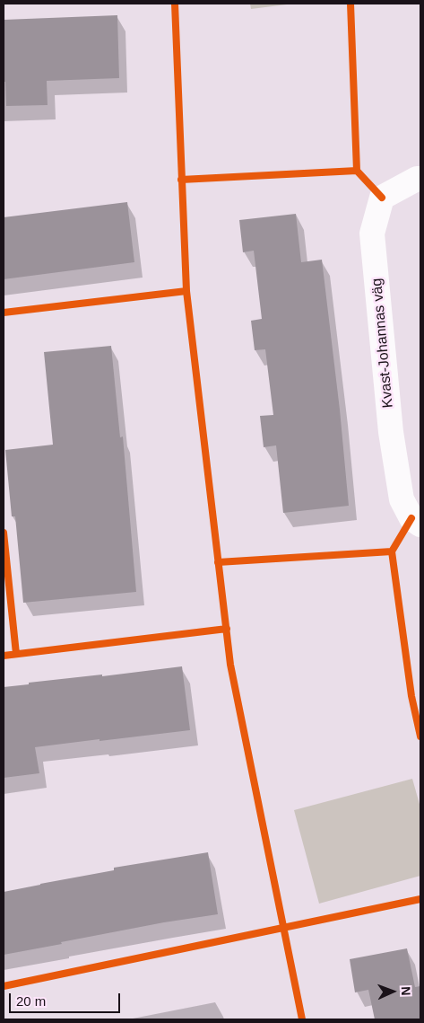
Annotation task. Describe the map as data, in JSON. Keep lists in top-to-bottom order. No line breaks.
{"streets":{"street":["Kvast-Johannas väg"]},"scale_bar":"20 m","north":"right"}
